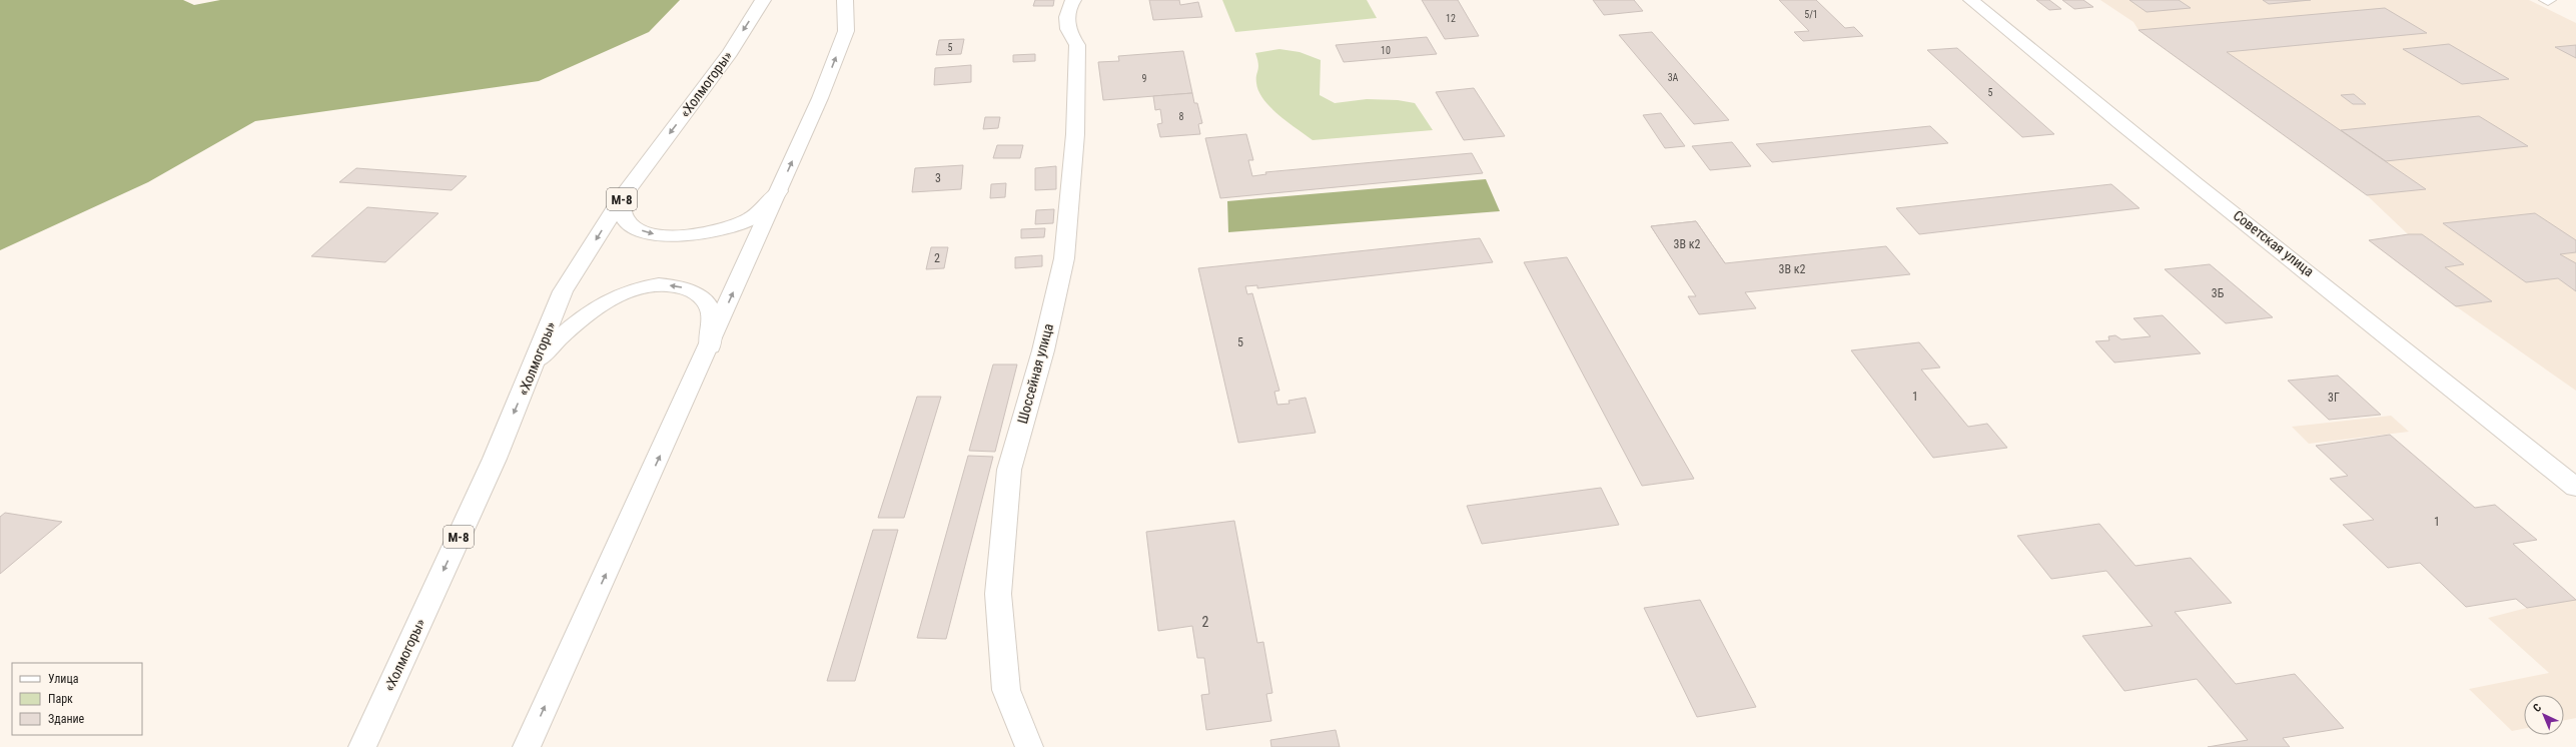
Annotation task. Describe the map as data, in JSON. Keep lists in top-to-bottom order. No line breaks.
{"streets":{"main road":["«Холмогоры»","М-8","Советская улица","Шоссейная улица"]},"house_numbers":["5/1","12","5","10","3А","9","5","8","3","3В к2","2","3В к2","3Б","5","1","3Г","1","2"],"legend":["Улица","Парк","Здание"],"north":"top left"}
